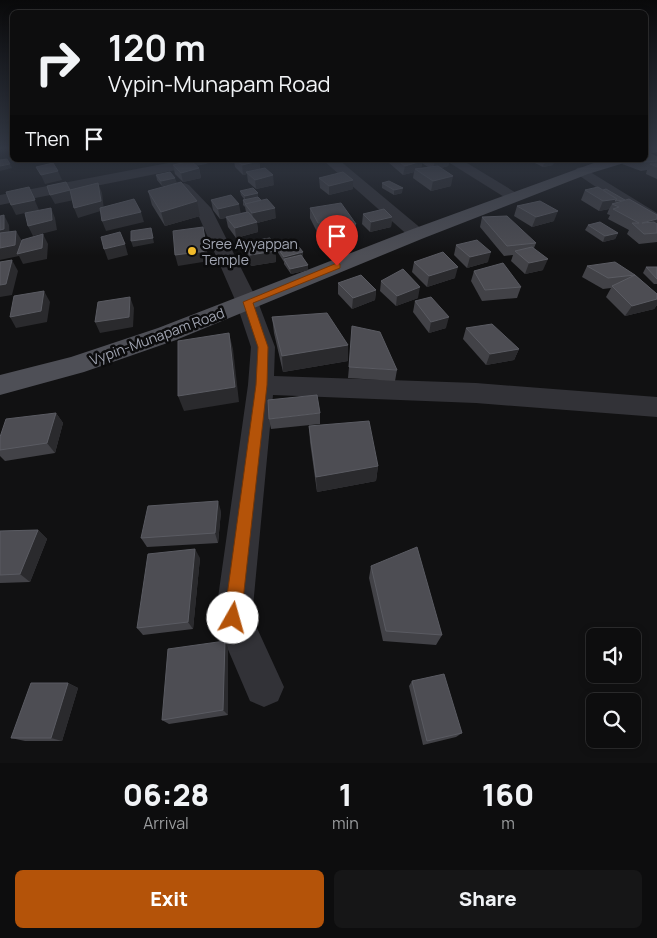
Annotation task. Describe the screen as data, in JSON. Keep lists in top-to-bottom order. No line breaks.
{"streets":{"main road":["Vypin-Munapam Road"]},"places":["Sree Ayyappan Temple"],"page":{"turn":["120 m","Vypin-Munapam Road"],"then":"Then","eta":["06:28","Arrival","1","min","160","m"],"buttons":["Exit","Share"]}}
